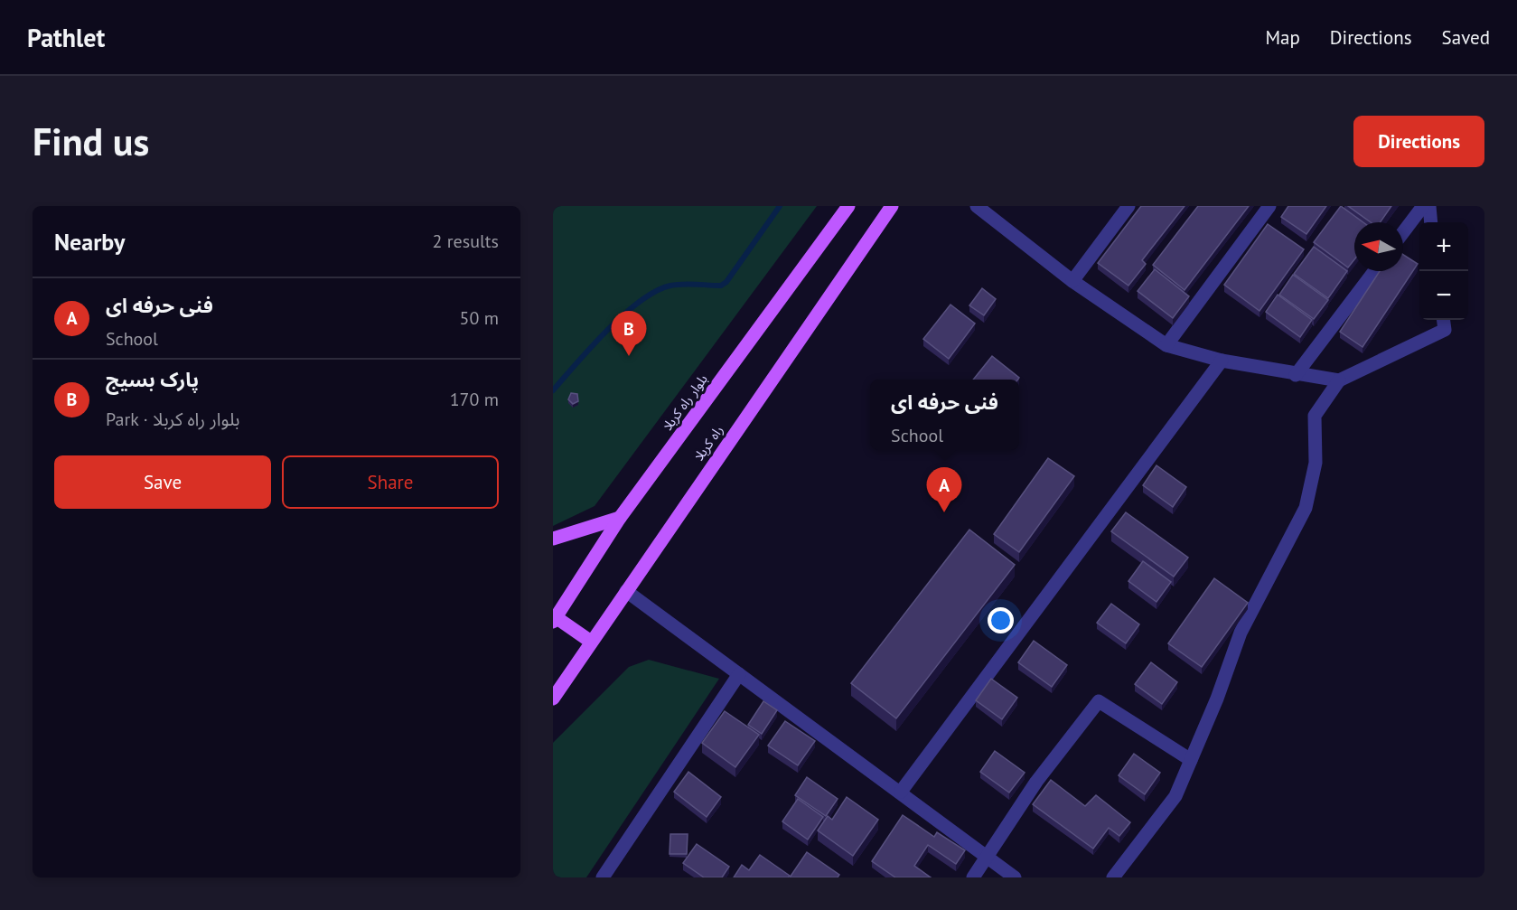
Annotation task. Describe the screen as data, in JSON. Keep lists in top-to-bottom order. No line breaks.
{"streets":{"main road":["بلوار راه کربلا","راه کربلا"]},"north":"left","page":{"header":"Pathlet","nav":["Map","Directions","Saved"],"buttons":["Directions",["Save","Share"]],"title":"Find us","heading":["Nearby","2 results"],"map_buttons":["+","−"],"list":[{"mark":"A","name":"فنی حرفه ای","note":"School","value":"50 m"},{"mark":"B","name":"پارک بسیج","note":"Park · بلوار راه کربلا","value":"170 m"}],"pins":["B","A"],"popup":["فنی حرفه ای","School"]}}
